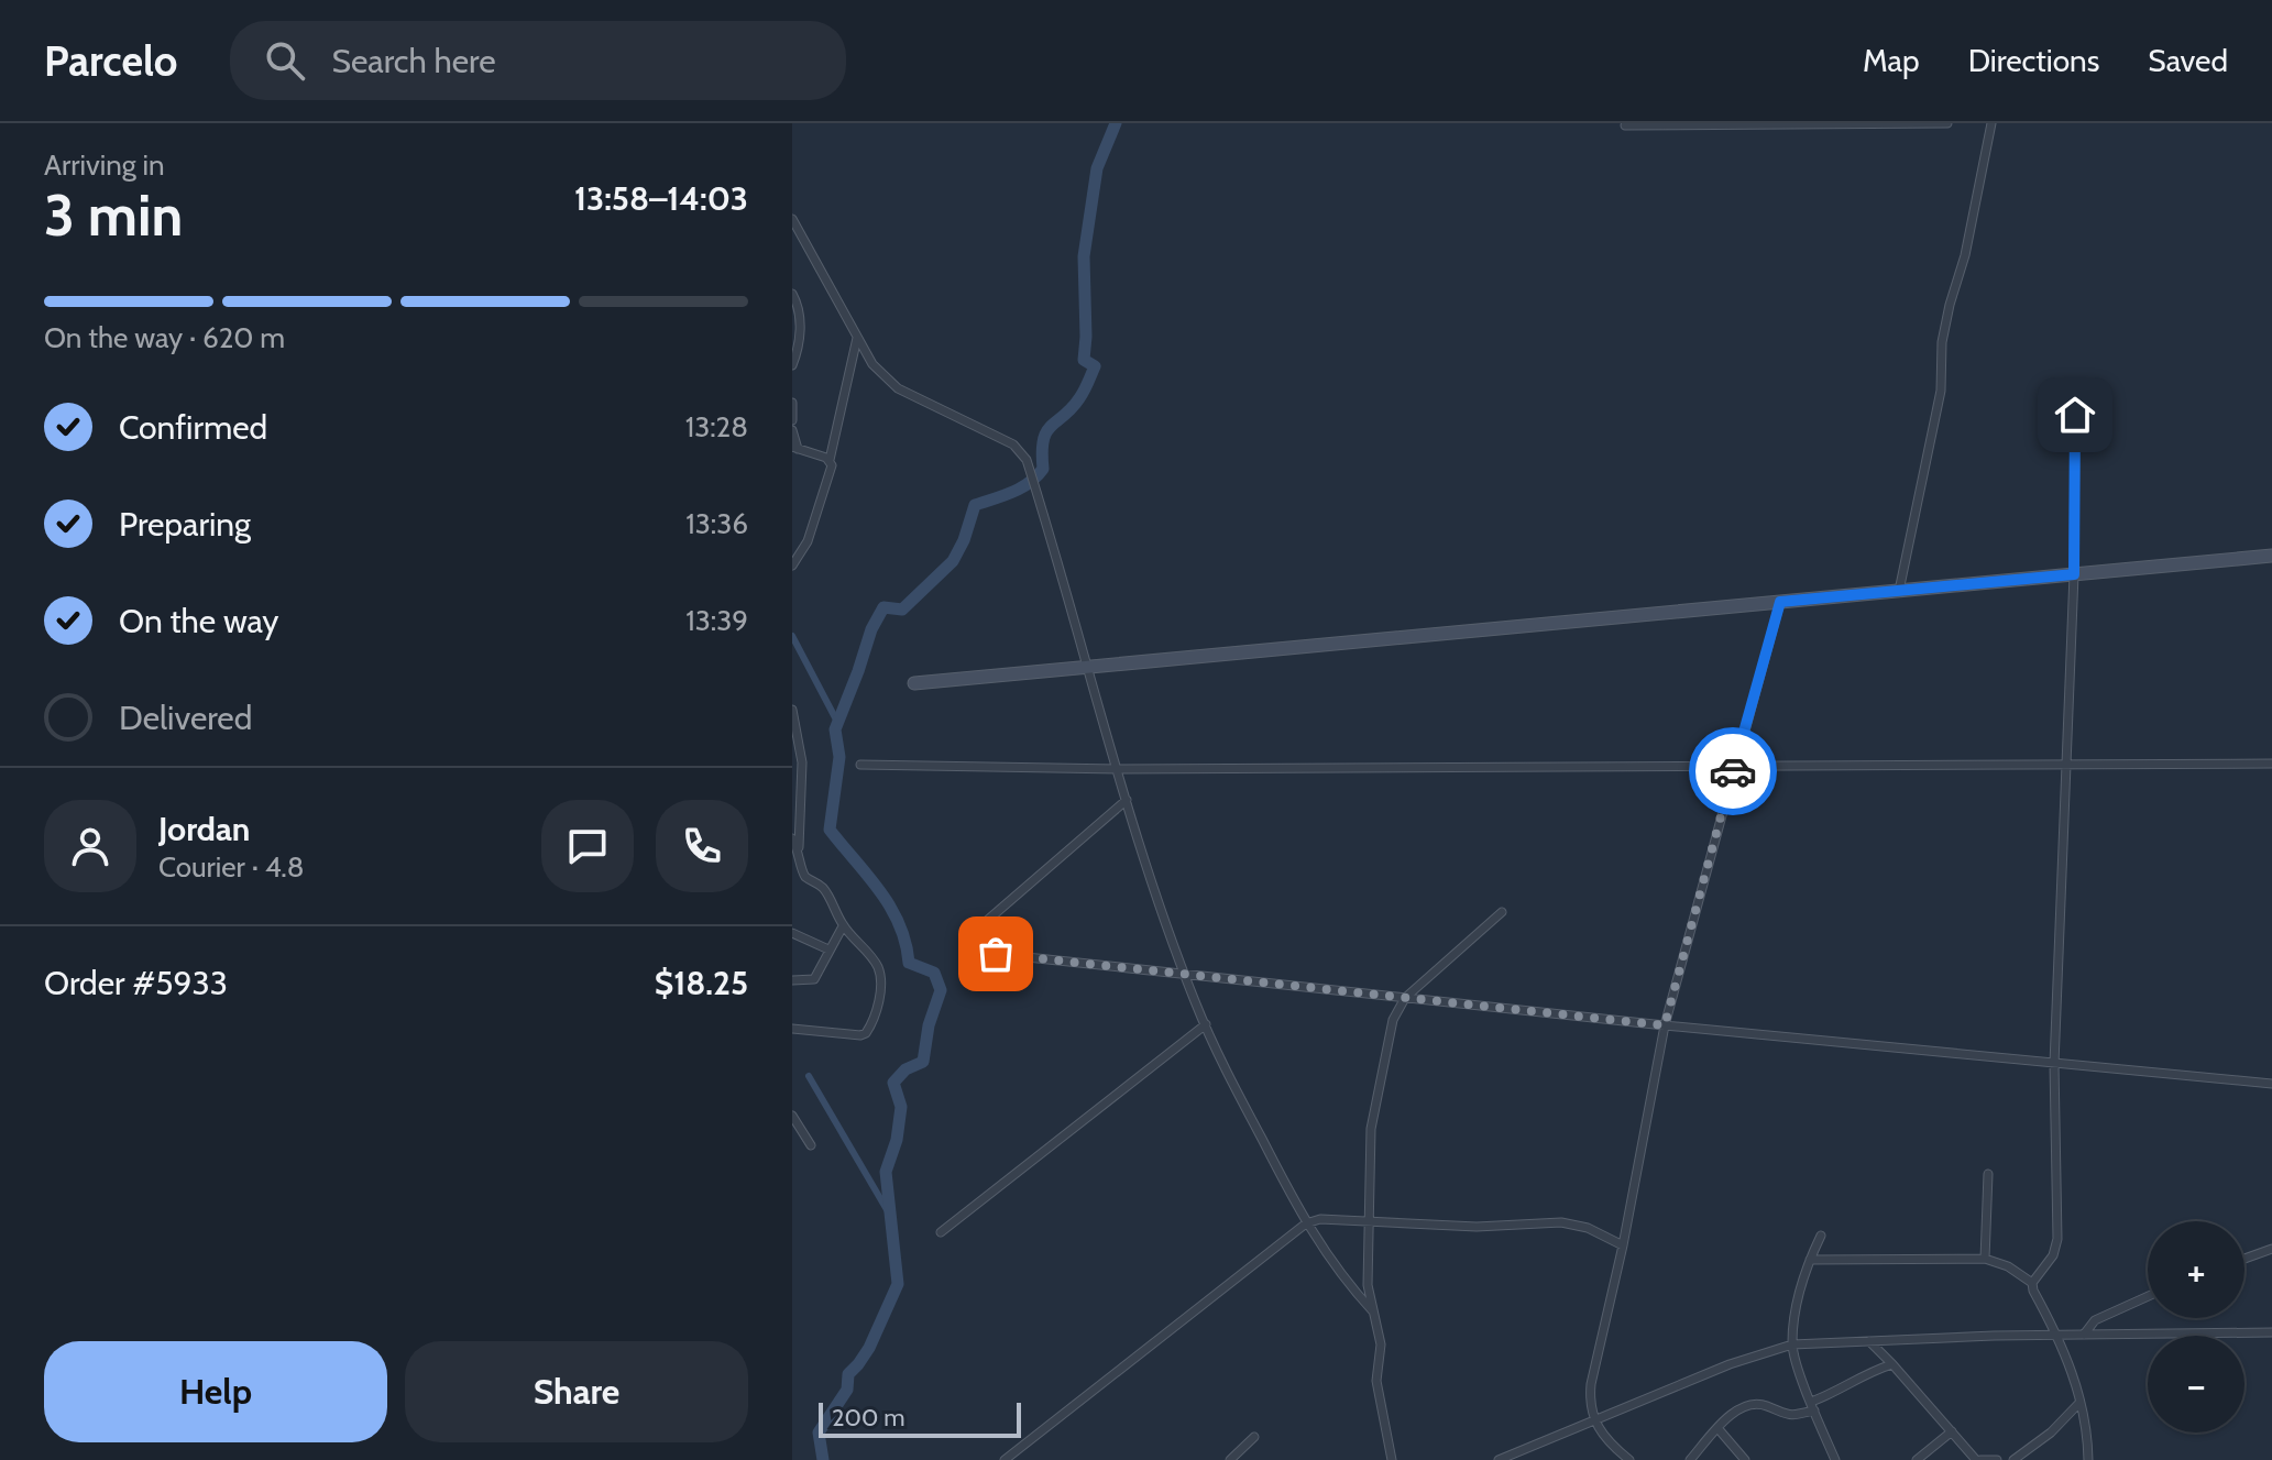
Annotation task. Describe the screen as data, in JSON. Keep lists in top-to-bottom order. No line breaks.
{"scale_bar":"200 m","page":{"header":"Parcelo","search":"Search here","nav":["Map","Directions","Saved"],"heading":["3 min","Arriving in","13:58–14:03"],"panel":["Jordan","Courier · 4.8","Order #5933","$18.25"],"bar":"On the way · 620 m","list":[["Confirmed","13:28"],["Preparing","13:36"],["On the way","13:39"],"Delivered"],"map_buttons":["+","−"],"buttons":["Help","Share"],"scale":"200 m"}}
